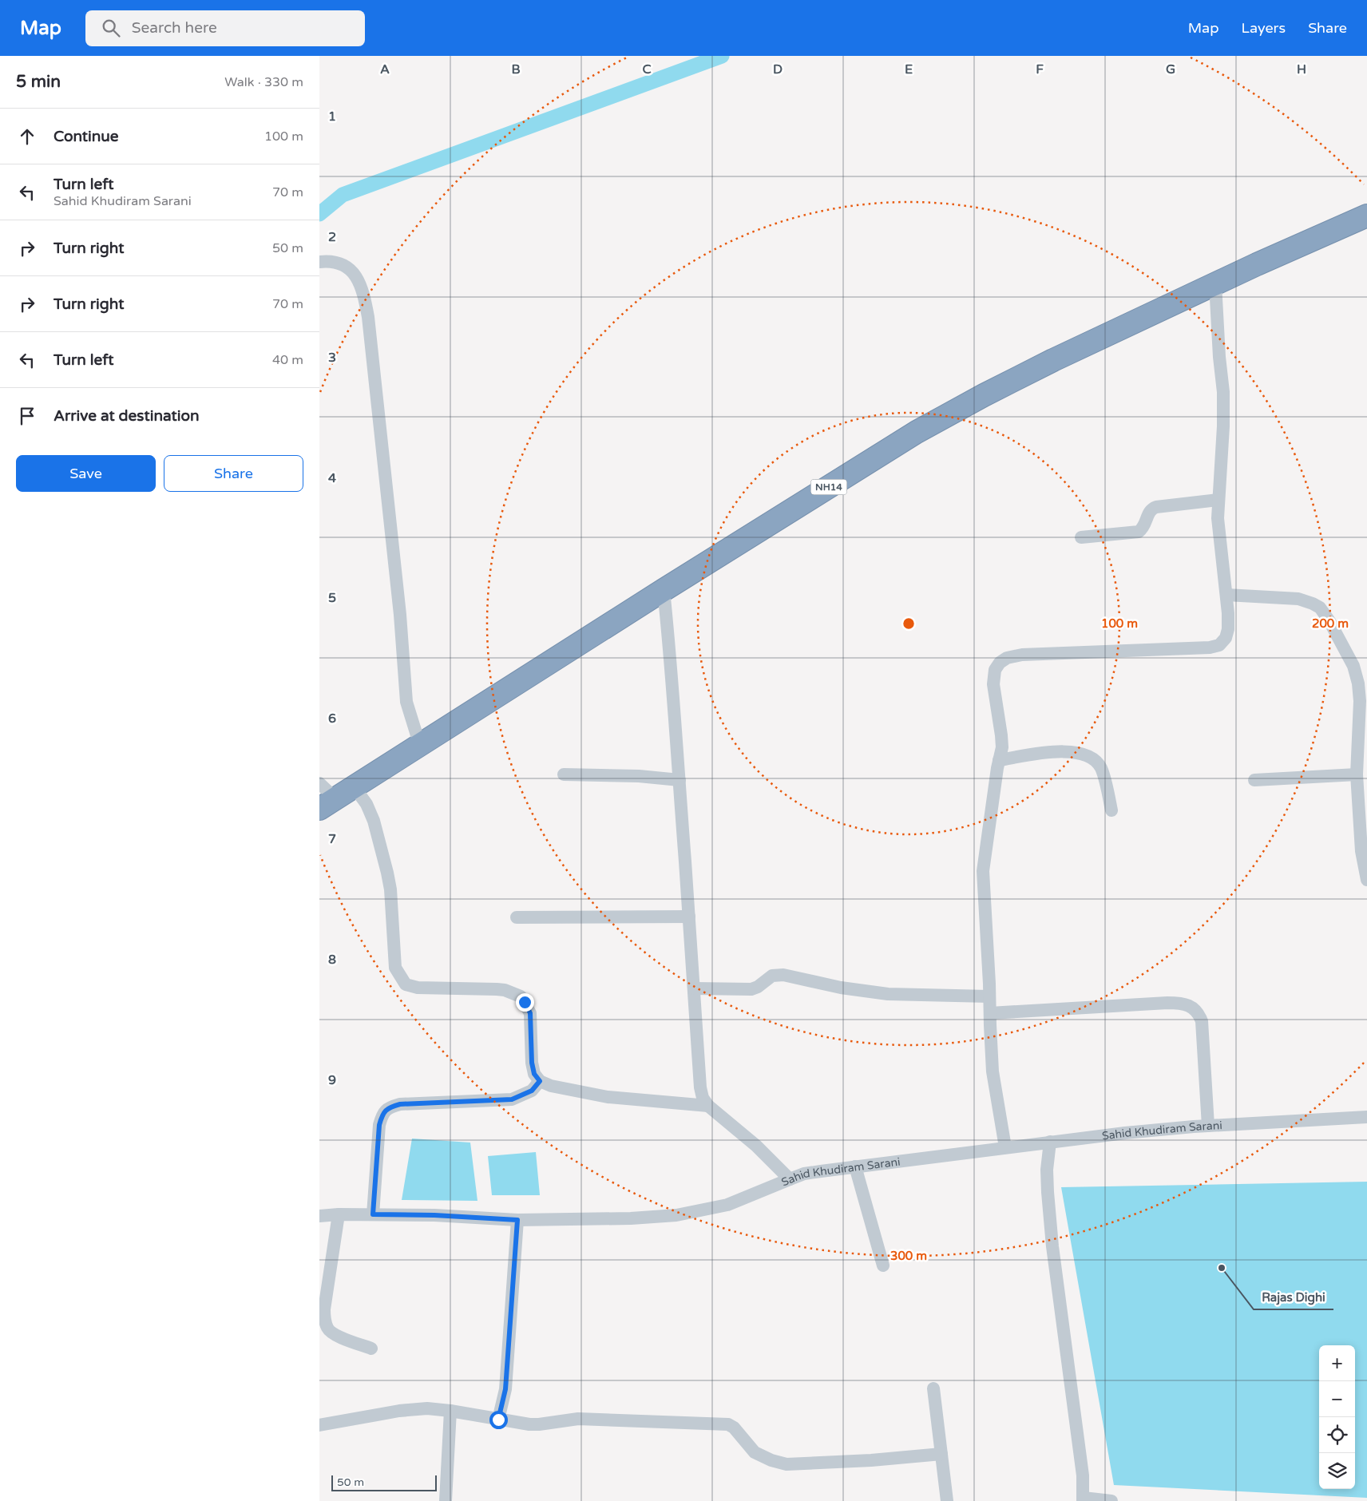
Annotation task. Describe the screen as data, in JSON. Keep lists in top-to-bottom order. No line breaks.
{"streets":{"highway":["NH14"],"street":["Sahid Khudiram Sarani"]},"places":["Rajas Dighi"],"scale_bar":"50 m","page":{"header":"Map","search":"Search here","nav":["Map","Layers","Share"],"heading":["5 min","Walk · 330 m"],"list":[["Continue","100 m"],["Turn left","Sahid Khudiram Sarani","70 m"],["Turn right","50 m"],["Turn right","70 m"],["Turn left","40 m"],"Arrive at destination"],"buttons":["Save","Share"],"map_buttons":["+","−"],"scale":"50 m"},"grid":{"columns":["A","B","C","D","E","F","G","H"],"rows":["1","2","3","4","5","6","7","8","9"]},"rings":["100 m","200 m","300 m"]}
